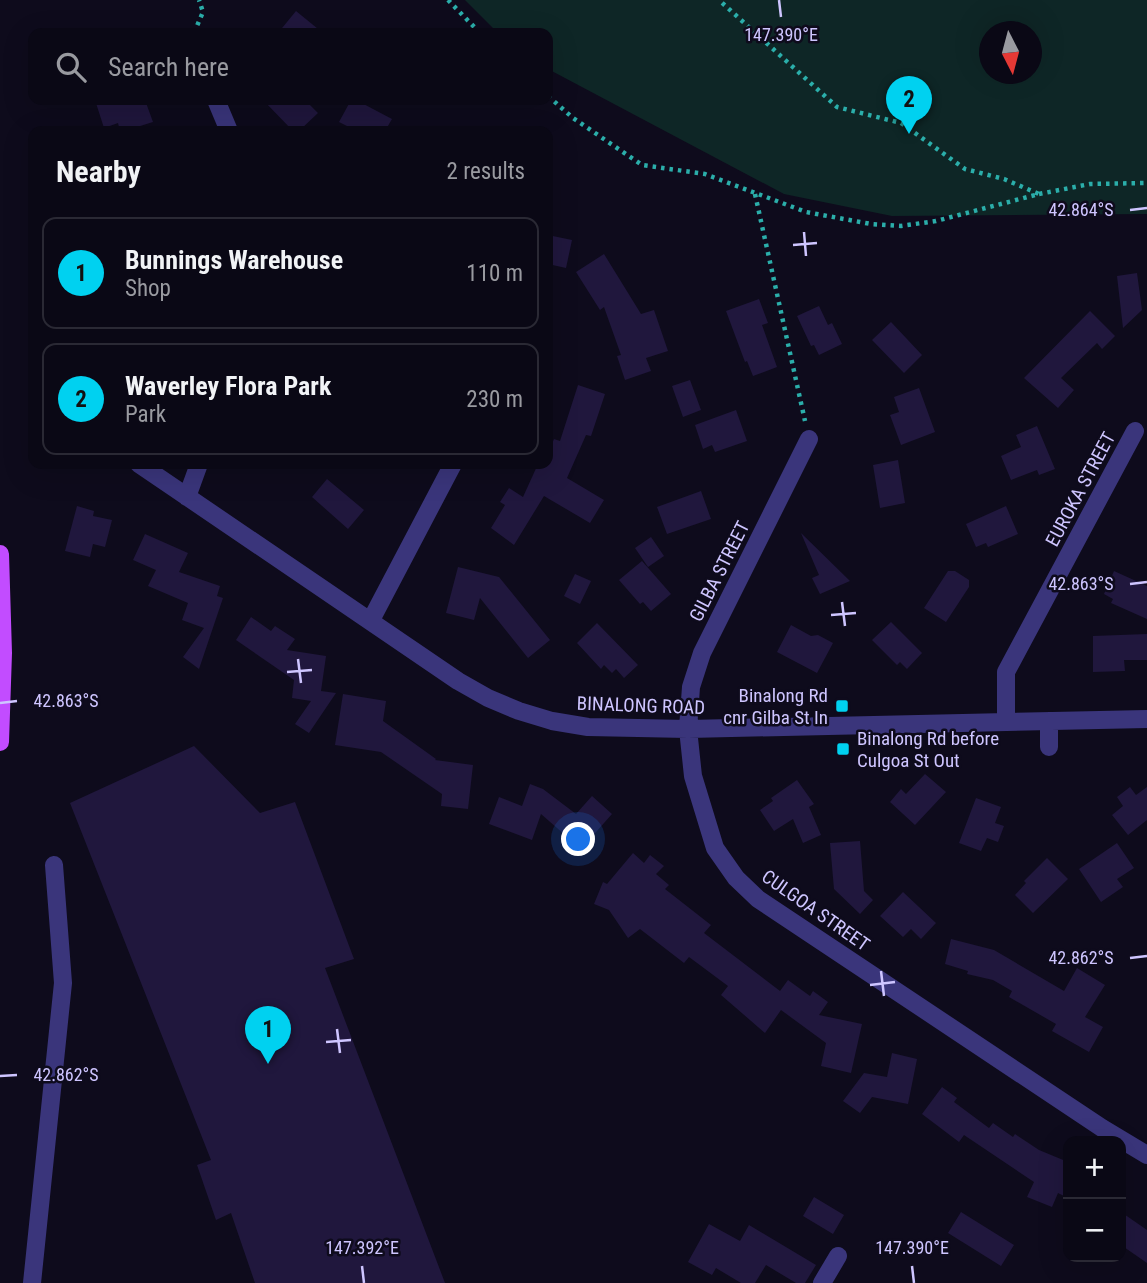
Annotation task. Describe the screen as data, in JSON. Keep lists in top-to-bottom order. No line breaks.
{"streets":{"street":["EUROKA STREET","GILBA STREET","BINALONG ROAD","CULGOA STREET"]},"crossings":[["EUROKA STREET","BINALONG ROAD"],["GILBA STREET","BINALONG ROAD"],["GILBA STREET","CULGOA STREET"],["BINALONG ROAD","CULGOA STREET"]],"places":{"transit":["Binalong Rd cnr Gilba St In","Binalong Rd before Culgoa St Out"]},"north":"bottom","page":{"search":"Search here","pins":["2","1"],"heading":["Nearby","2 results"],"list":[{"mark":"1","name":"Bunnings Warehouse","note":"Shop","value":"110 m"},{"mark":"2","name":"Waverley Flora Park","note":"Park","value":"230 m"}],"map_buttons":["+","−"]},"coordinates":["147.390°E","42.864°S","42.863°S","42.862°S","147.392°E"]}
